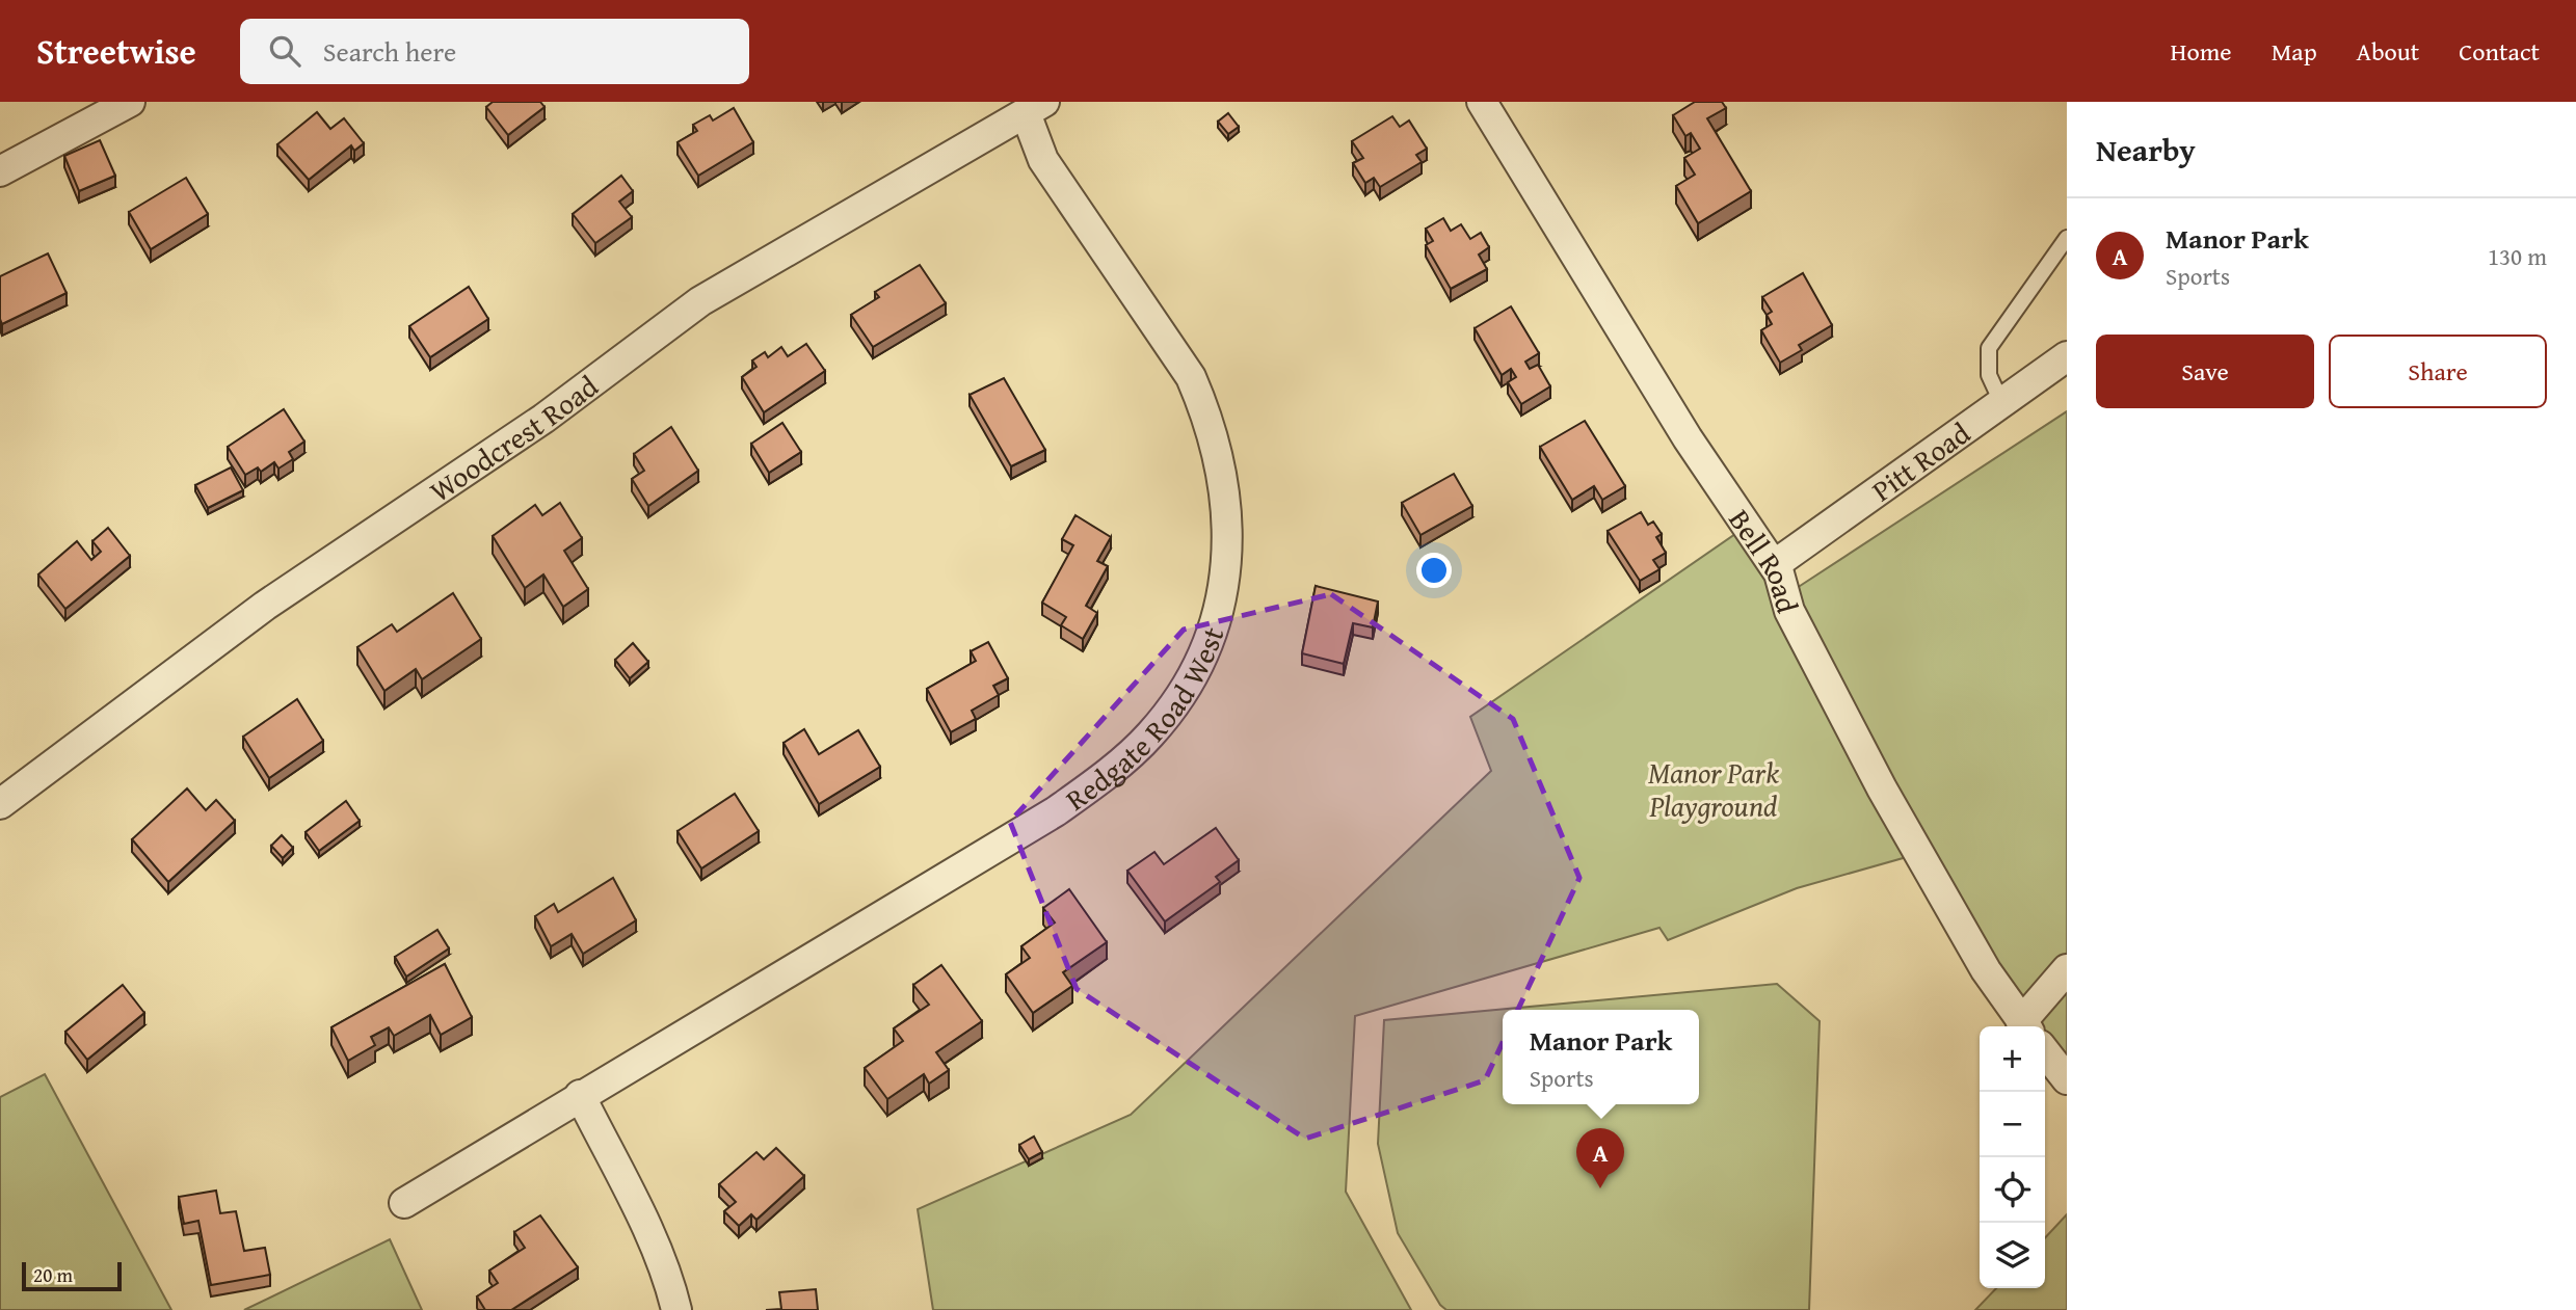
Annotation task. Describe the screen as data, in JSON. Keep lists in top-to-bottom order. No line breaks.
{"streets":{"street":["Woodcrest Road","Pitt Road","Bell Road","Redgate Road West"]},"crossings":[["Woodcrest Road","Redgate Road West"],["Pitt Road","Bell Road"]],"parks":["Manor Park Playground"],"scale_bar":"20 m","page":{"header":"Streetwise","search":"Search here","nav":["Home","Map","About","Contact"],"heading":"Nearby","list":[{"mark":"A","name":"Manor Park","note":"Sports","value":"130 m"}],"buttons":["Save","Share"],"popup":["Manor Park","Sports"],"map_buttons":["+","−"],"pins":"A","scale":"20 m"}}
